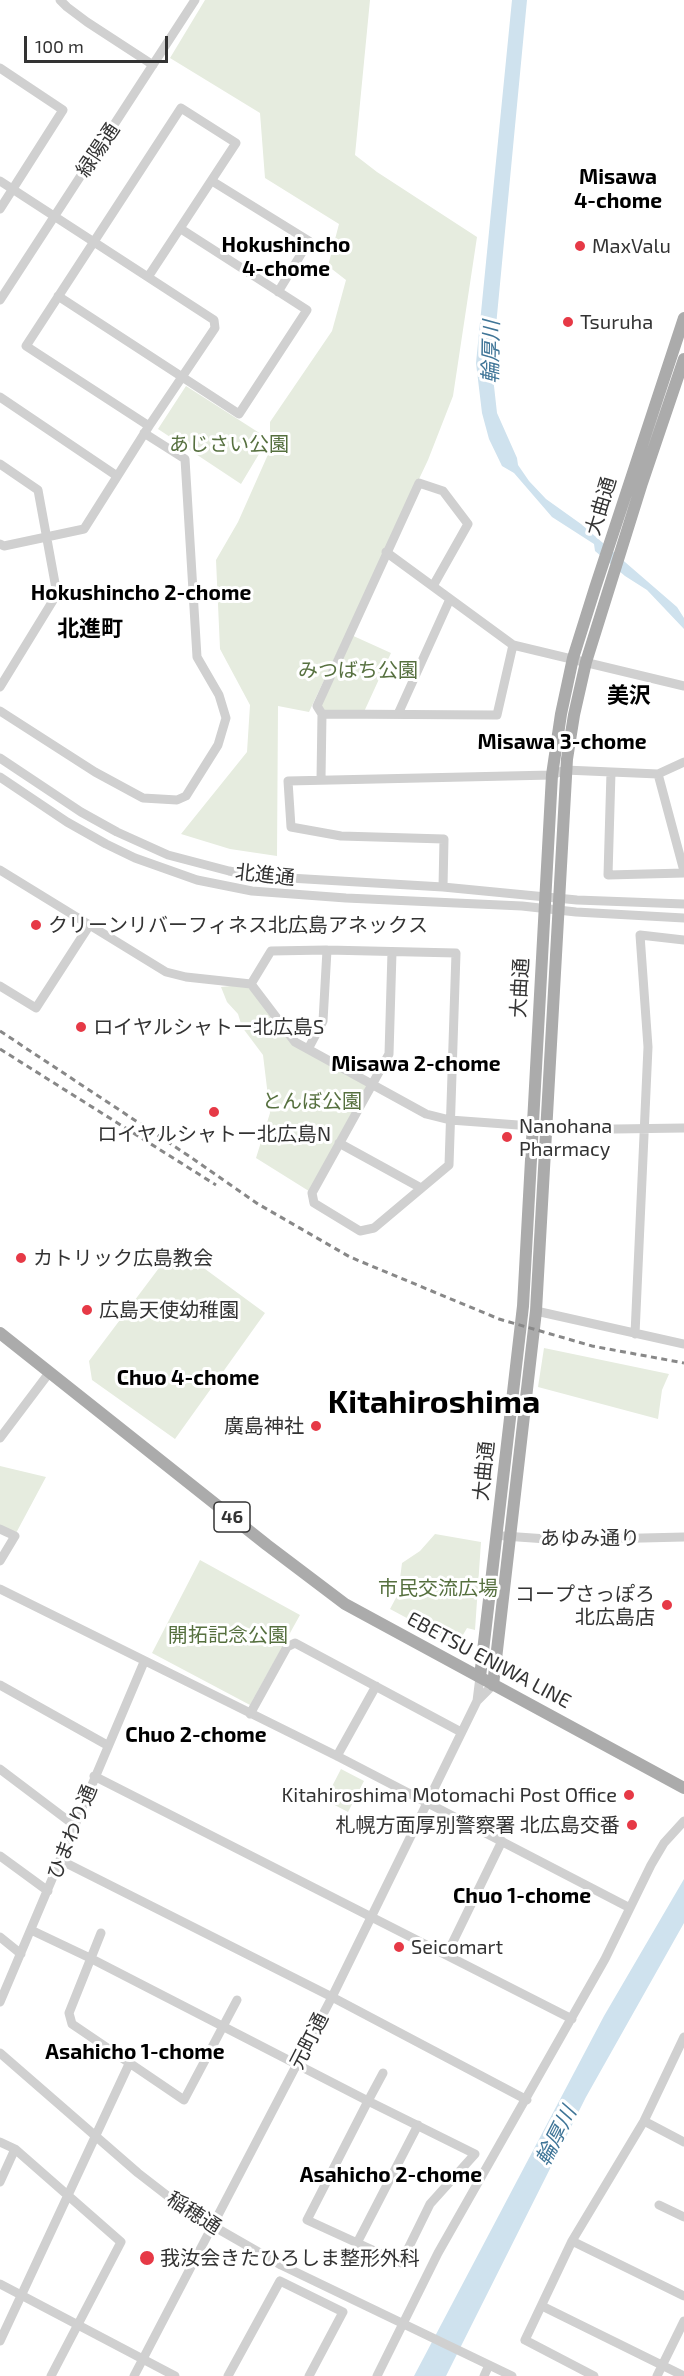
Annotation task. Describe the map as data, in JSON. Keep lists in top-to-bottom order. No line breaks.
{"streets":{"main road":["大曲通","46","EBETSU ENIWA LINE"],"street":["緑陽通","北進通","あゆみ通り","ひまわり通","元町通","稲穂通"]},"crossings":[["大曲通","北進通"],["大曲通","あゆみ通り"],["大曲通","EBETSU ENIWA LINE"],["元町通","稲穂通"]],"districts":["Misawa 4-chome","Hokushincho 4-chome","Hokushincho 2-chome","北進町","美沢","Misawa 3-chome","Misawa 2-chome","Chuo 4-chome","Kitahiroshima","Chuo 2-chome","Chuo 1-chome","Asahicho 1-chome","Asahicho 2-chome"],"water":["輪厚川"],"parks":["あじさい公園","みつばち公園","とんぼ公園","市民交流広場","開拓記念公園"],"places":["MaxValu","Tsuruha","クリーンリバーフィネス北広島アネックス","ロイヤルシャトー北広島S","ロイヤルシャトー北広島N","Nanohana Pharmacy","カトリック広島教会","広島天使幼稚園","廣島神社","コープさっぽろ 北広島店","Kitahiroshima Motomachi Post Office","札幌方面厚別警察署 北広島交番","Seicomart","我汝会きたひろしま整形外科"],"scale_bar":"100 m"}
